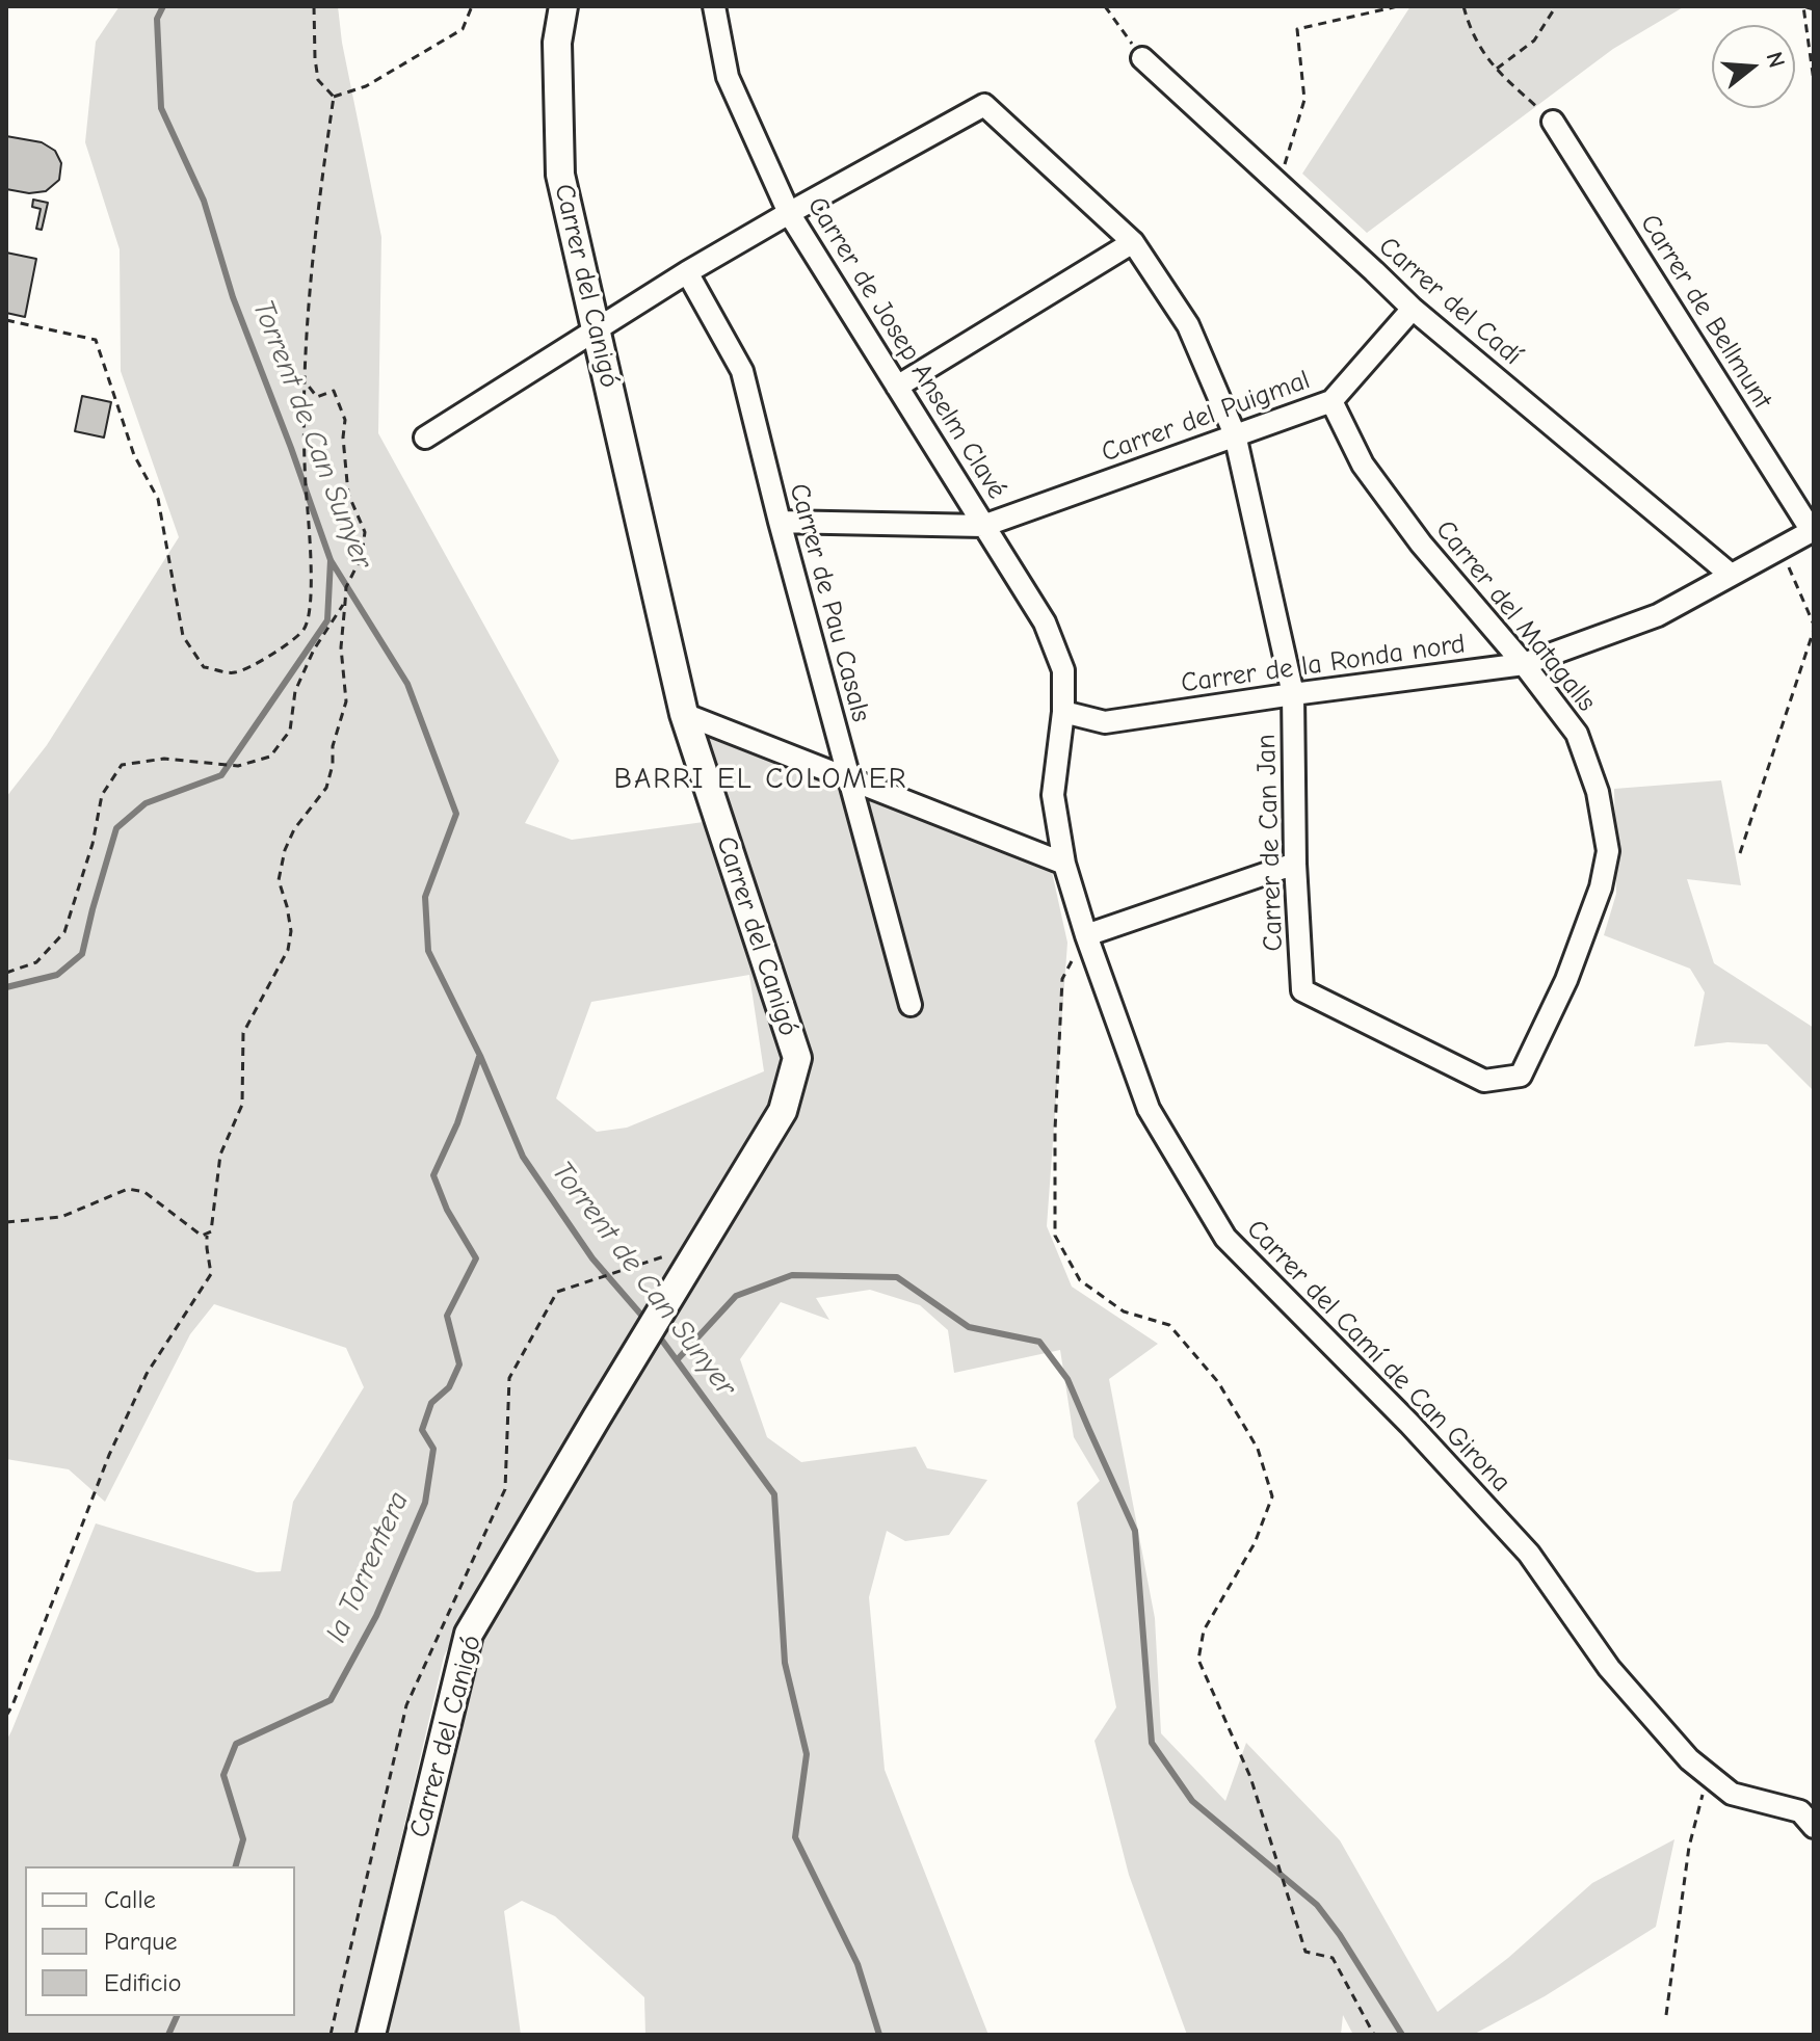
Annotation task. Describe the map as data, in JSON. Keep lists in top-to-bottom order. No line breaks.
{"streets":{"street":["Carrer del Canigó","Carrer del Cadí","Carrer de Bellmunt","Carrer de Josep Anselm Clavé","Carrer del Puigmal","Carrer de Pau Casals","Carrer del Matagalls","Carrer de la Ronda nord","Carrer de Can Jan","Carrer del Camí de Can Girona"]},"crossings":[["Carrer del Cadí","Carrer del Puigmal"],["Carrer del Cadí","Carrer de la Ronda nord"],["Carrer de Bellmunt","Carrer de la Ronda nord"],["Carrer de Josep Anselm Clavé","Carrer del Puigmal"],["Carrer de Josep Anselm Clavé","Carrer de la Ronda nord"],["Carrer de Josep Anselm Clavé","Carrer de Can Jan"],["Carrer de Josep Anselm Clavé","Carrer del Camí de Can Girona"],["Carrer del Puigmal","Carrer del Matagalls"],["Carrer del Puigmal","Carrer de Can Jan"],["Carrer del Matagalls","Carrer de la Ronda nord"],["Carrer del Matagalls","Carrer de Can Jan"],["Carrer de la Ronda nord","Carrer de Can Jan"],["Carrer de la Ronda nord","Carrer del Camí de Can Girona"]],"districts":["BARRI EL COLOMER"],"water":["Torrent de Can Sunyer","la Torrentera"],"legend":["Calle","Parque","Edificio"],"north":"right"}
